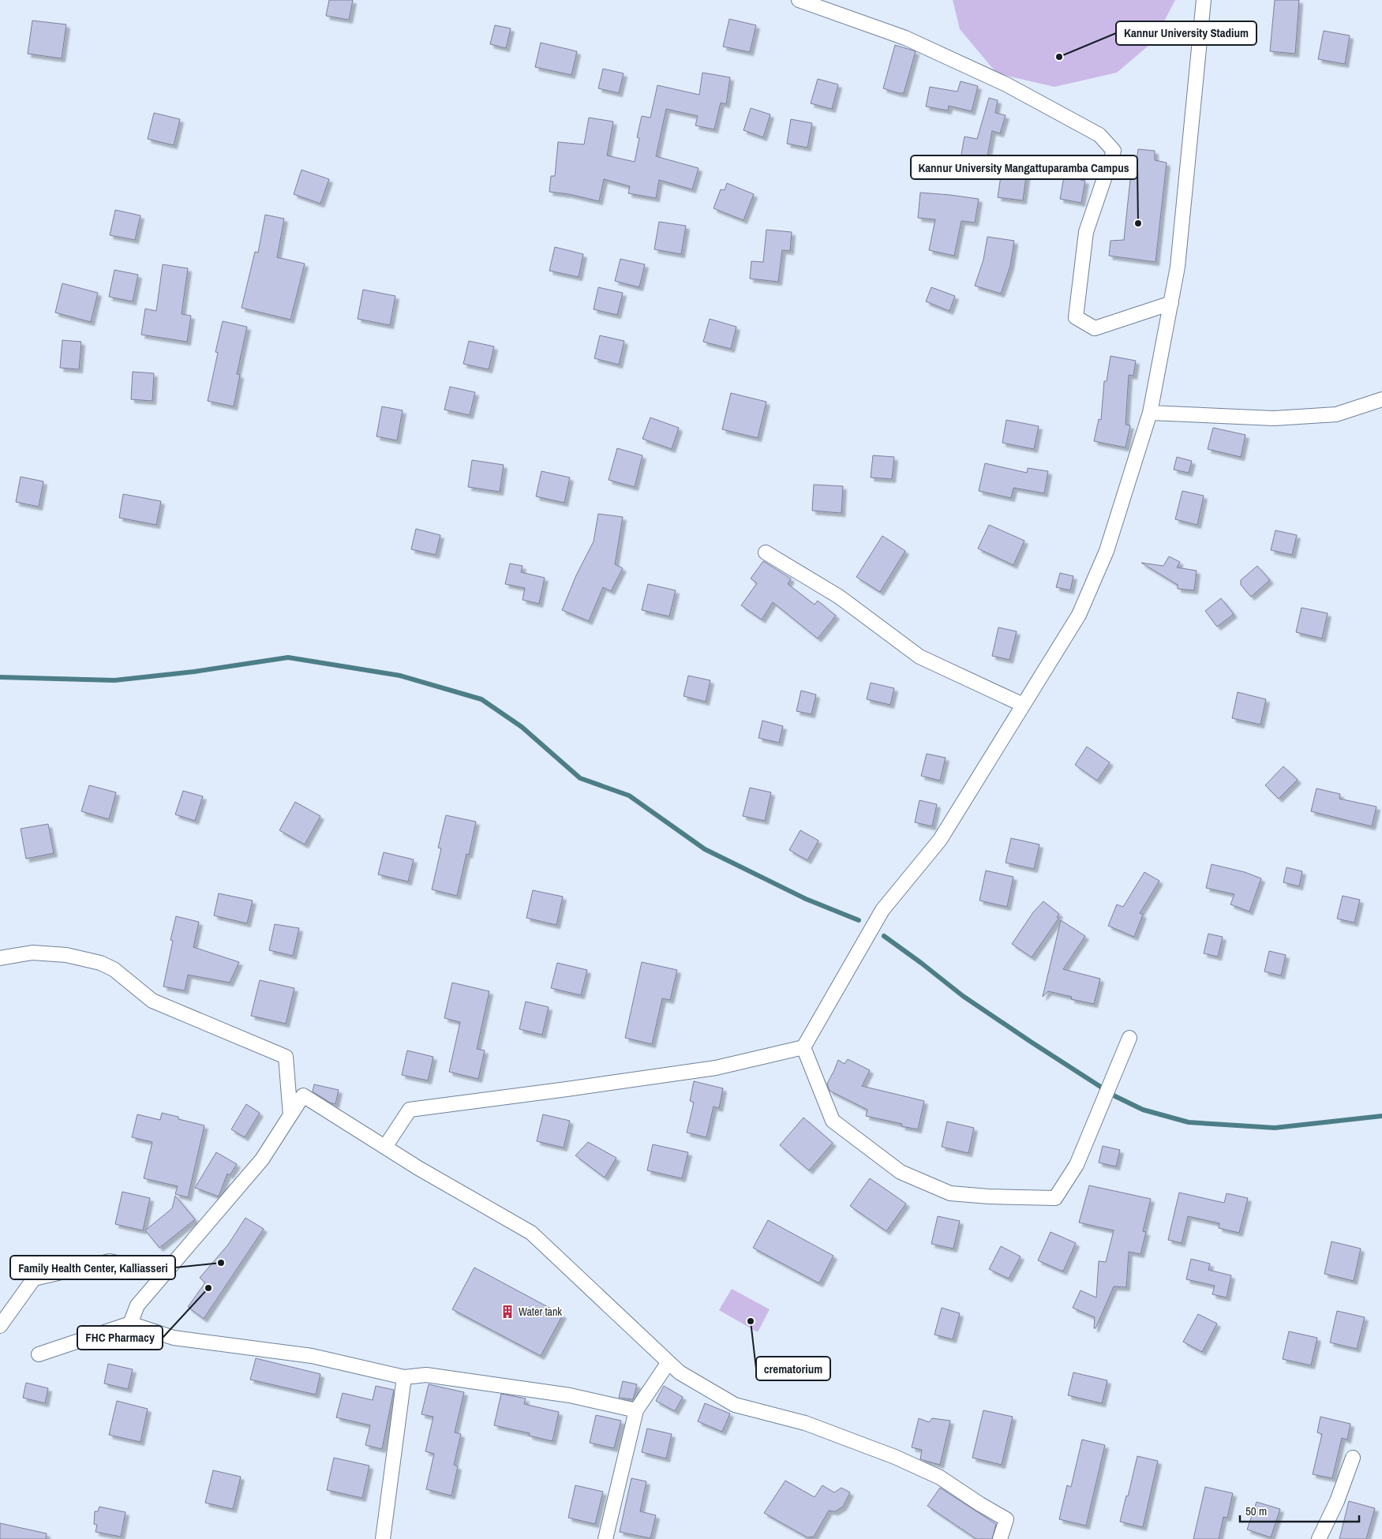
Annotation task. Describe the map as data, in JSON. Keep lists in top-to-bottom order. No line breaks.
{"places":{"other":["Kannur University Stadium","Kannur University Mangattuparamba Campus","Family Health Center, Kalliasseri","FHC Pharmacy","crematorium"],"building":["Water tank"]},"scale_bar":"50 m"}
